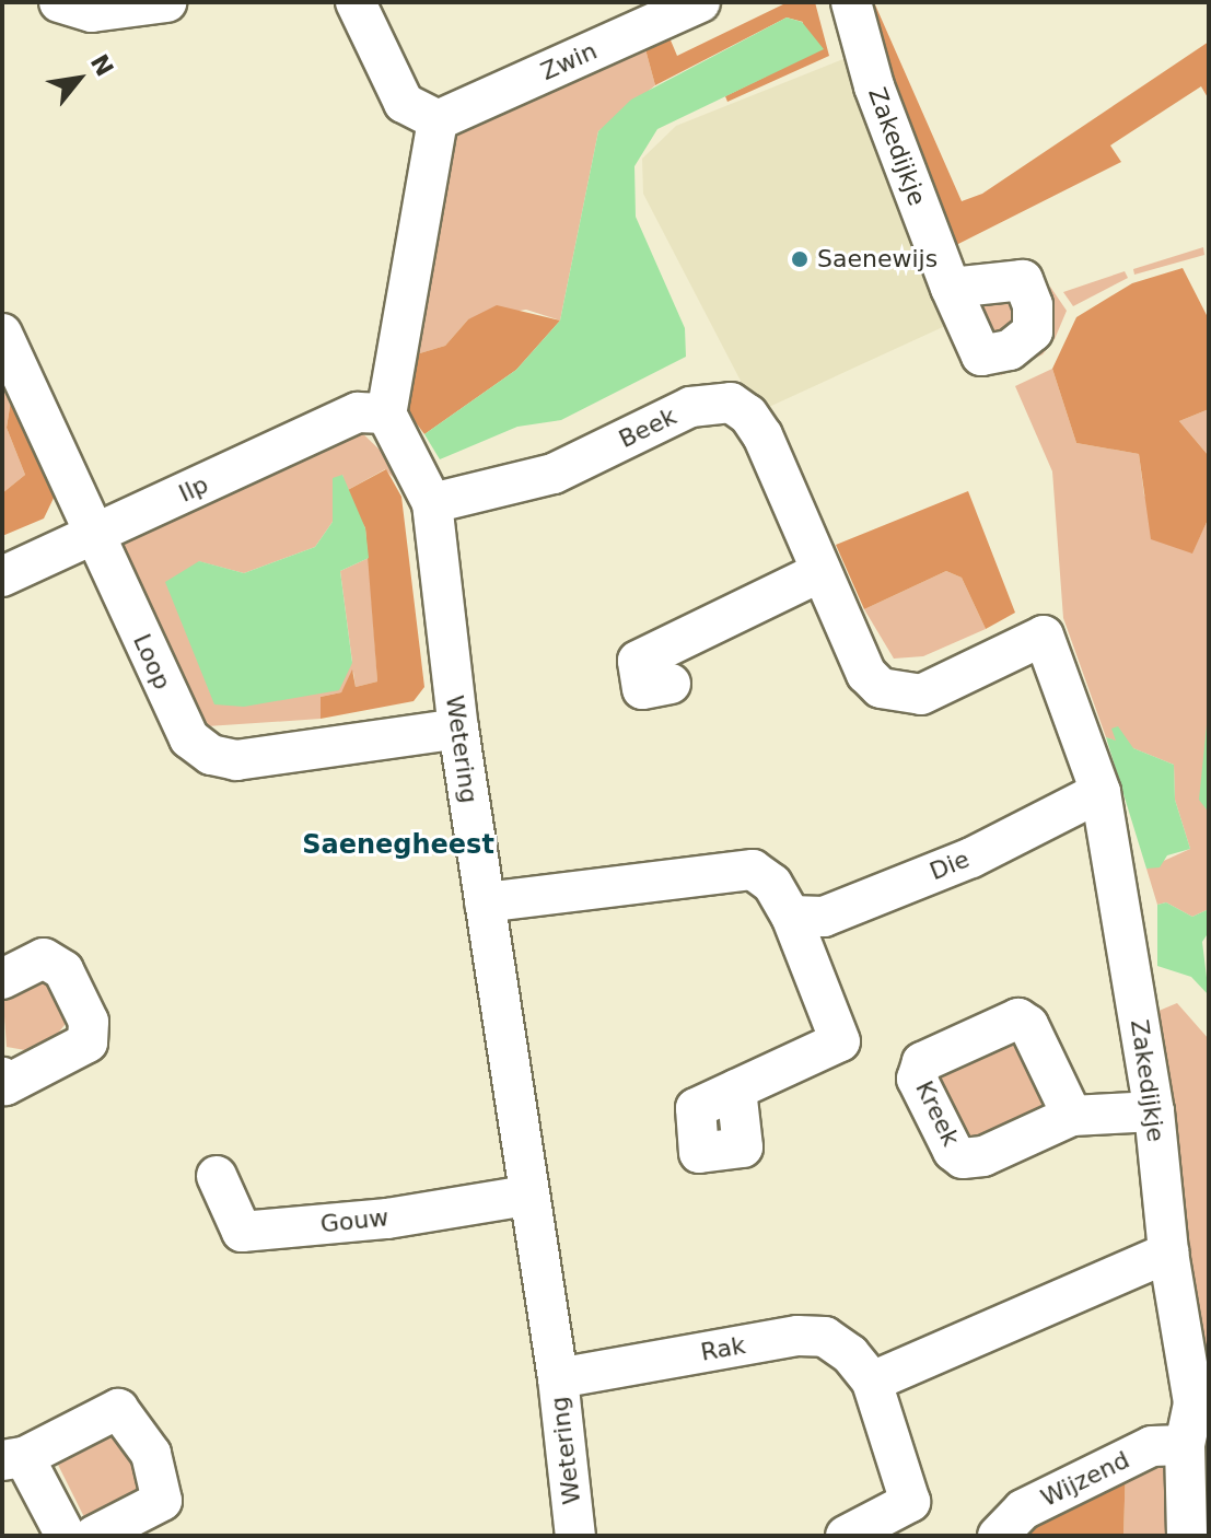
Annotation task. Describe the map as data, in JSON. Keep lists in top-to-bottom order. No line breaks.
{"streets":{"street":["Zwin","Zakedijkje","Beek","Ilp","Loop","Wetering","Die","Gouw","Rak","Wijzend"]},"crossings":[["Zakedijkje","Beek"],["Zakedijkje","Die"],["Zakedijkje","Wijzend"],["Beek","Wetering"],["Ilp","Loop"],["Ilp","Wetering"],["Loop","Wetering"],["Wetering","Gouw"],["Wetering","Rak"]],"districts":["Saenegheest"],"places":["Saenewijs"],"north":"top right"}
